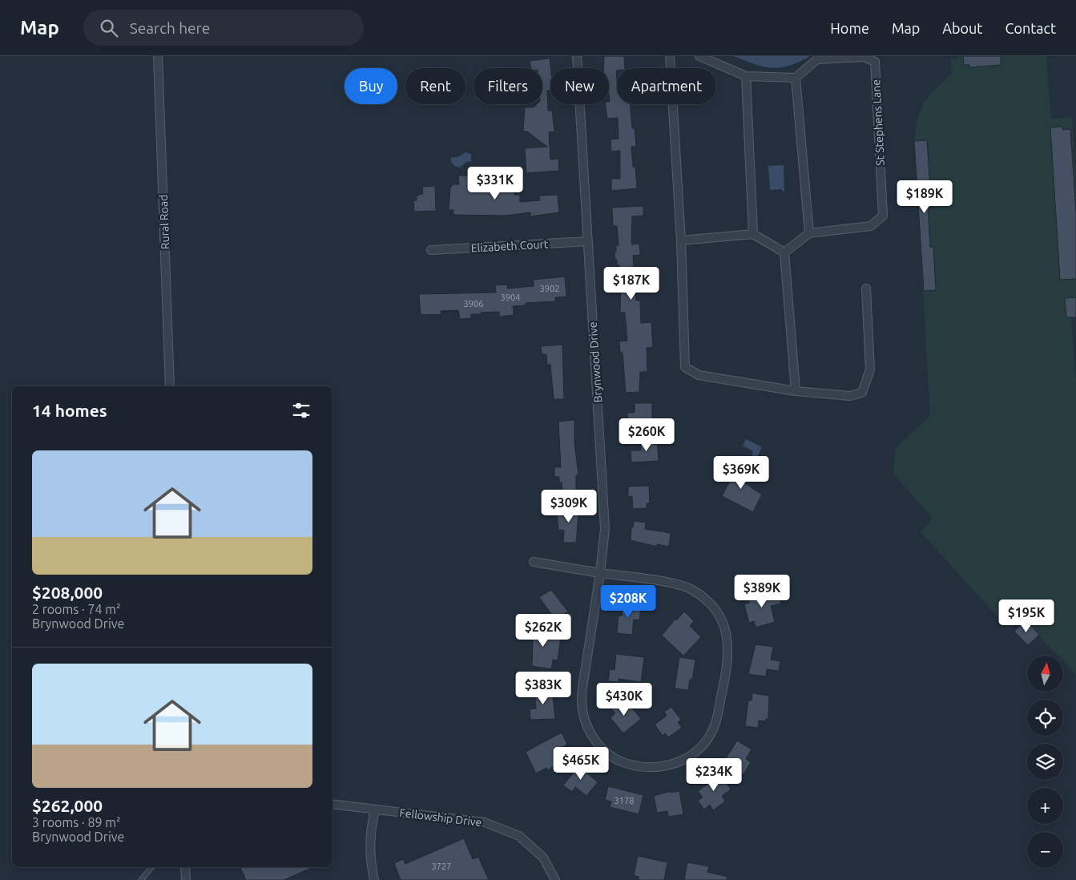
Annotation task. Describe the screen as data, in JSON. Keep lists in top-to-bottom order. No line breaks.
{"streets":{"street":["St Stephens Lane","Rural Road","Elizabeth Court","Brynwood Drive","Fellowship Drive"]},"crossings":[["Elizabeth Court","Brynwood Drive"]],"house_numbers":["3902","3904","3906","3178","3727"],"north":"top","page":{"header":"Map","search":"Search here","nav":["Home","Map","About","Contact"],"chip":["Buy","Rent","Filters","New","Apartment"],"price":["$331K","$189K","$187K","$260K","$369K","$309K","$389K","$208K","$195K","$262K","$383K","$430K","$465K","$234K"],"heading":"14 homes","list":[{"name":"$208,000","note":"2 rooms · 74 m² · Brynwood Drive"},{"name":"$262,000","note":"3 rooms · 89 m² · Brynwood Drive"}],"map_buttons":["+","−"]}}
